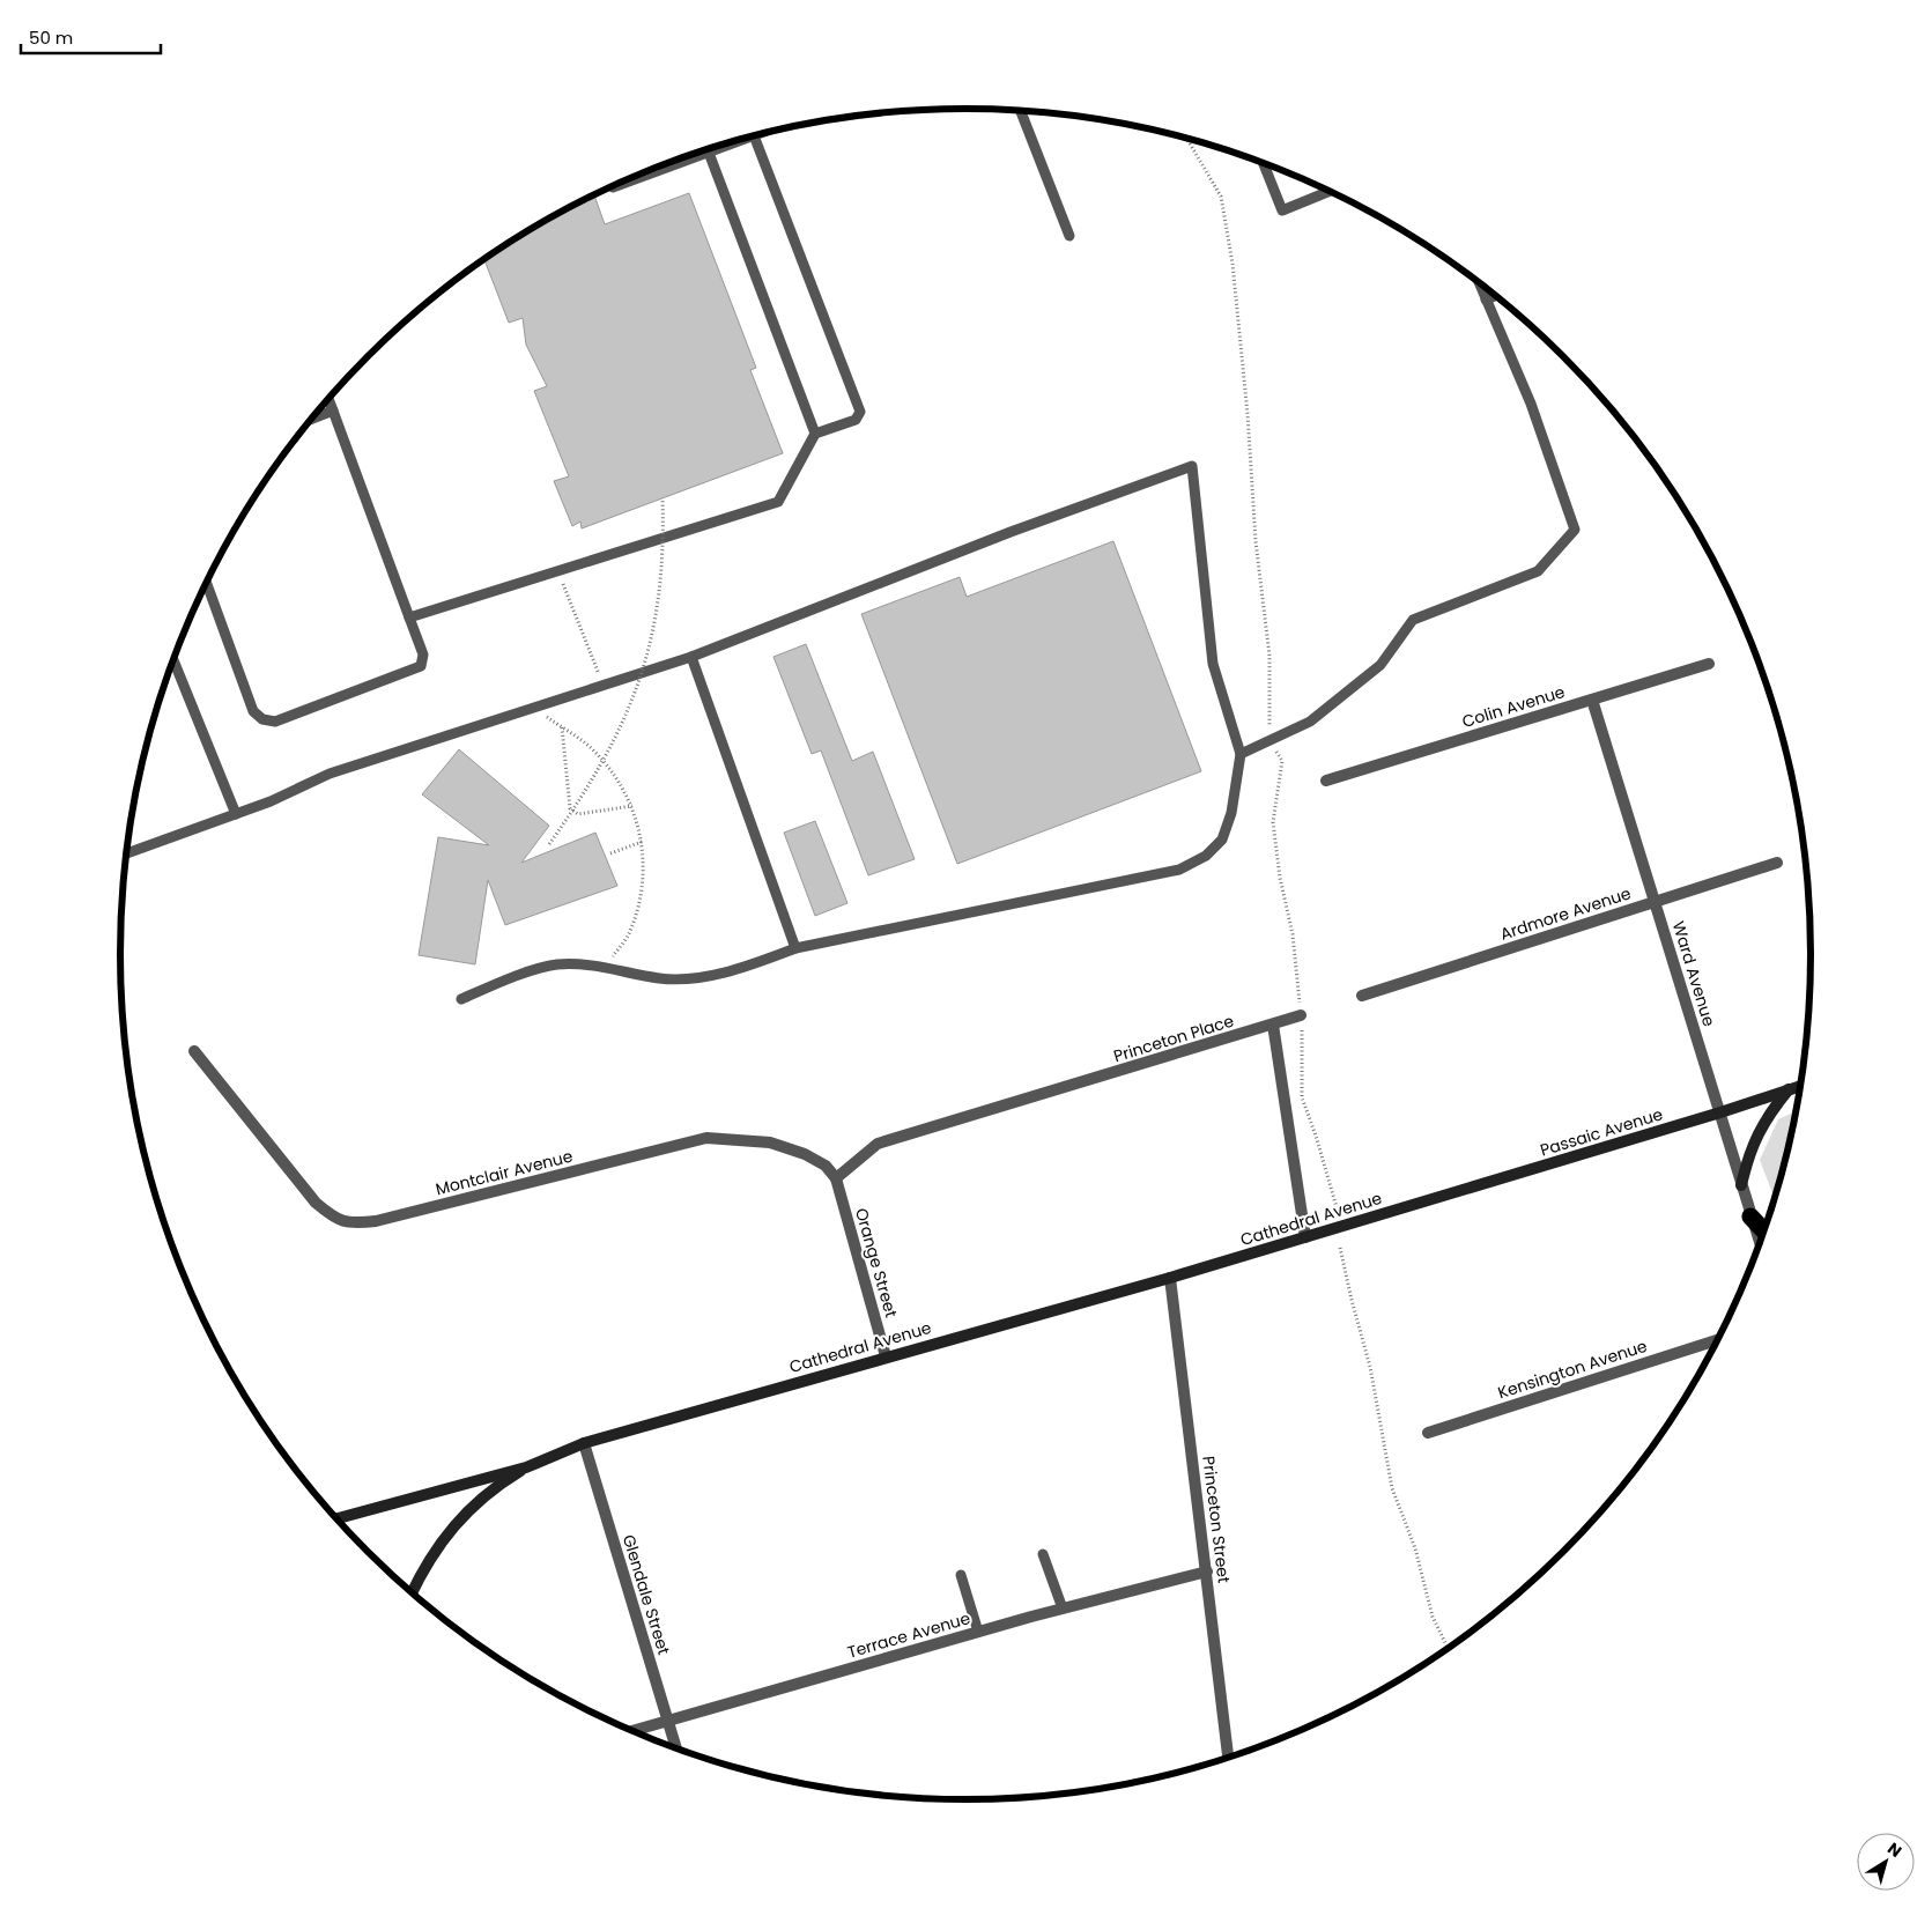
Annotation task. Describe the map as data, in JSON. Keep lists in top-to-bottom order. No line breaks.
{"streets":{"main road":["Passaic Avenue","Cathedral Avenue"],"street":["Colin Avenue","Ardmore Avenue","Ward Avenue","Princeton Place","Montclair Avenue","Orange Street","Kensington Avenue","Princeton Street","Glendale Street","Terrace Avenue"]},"crossings":[["Colin Avenue","Ward Avenue"],["Ardmore Avenue","Ward Avenue"],["Ward Avenue","Passaic Avenue"],["Princeton Place","Montclair Avenue"],["Princeton Place","Orange Street"],["Passaic Avenue","Cathedral Avenue"],["Montclair Avenue","Orange Street"],["Cathedral Avenue","Orange Street"],["Cathedral Avenue","Princeton Street"],["Cathedral Avenue","Glendale Street"],["Princeton Street","Terrace Avenue"],["Glendale Street","Terrace Avenue"]],"scale_bar":"50 m","north":"top right"}
